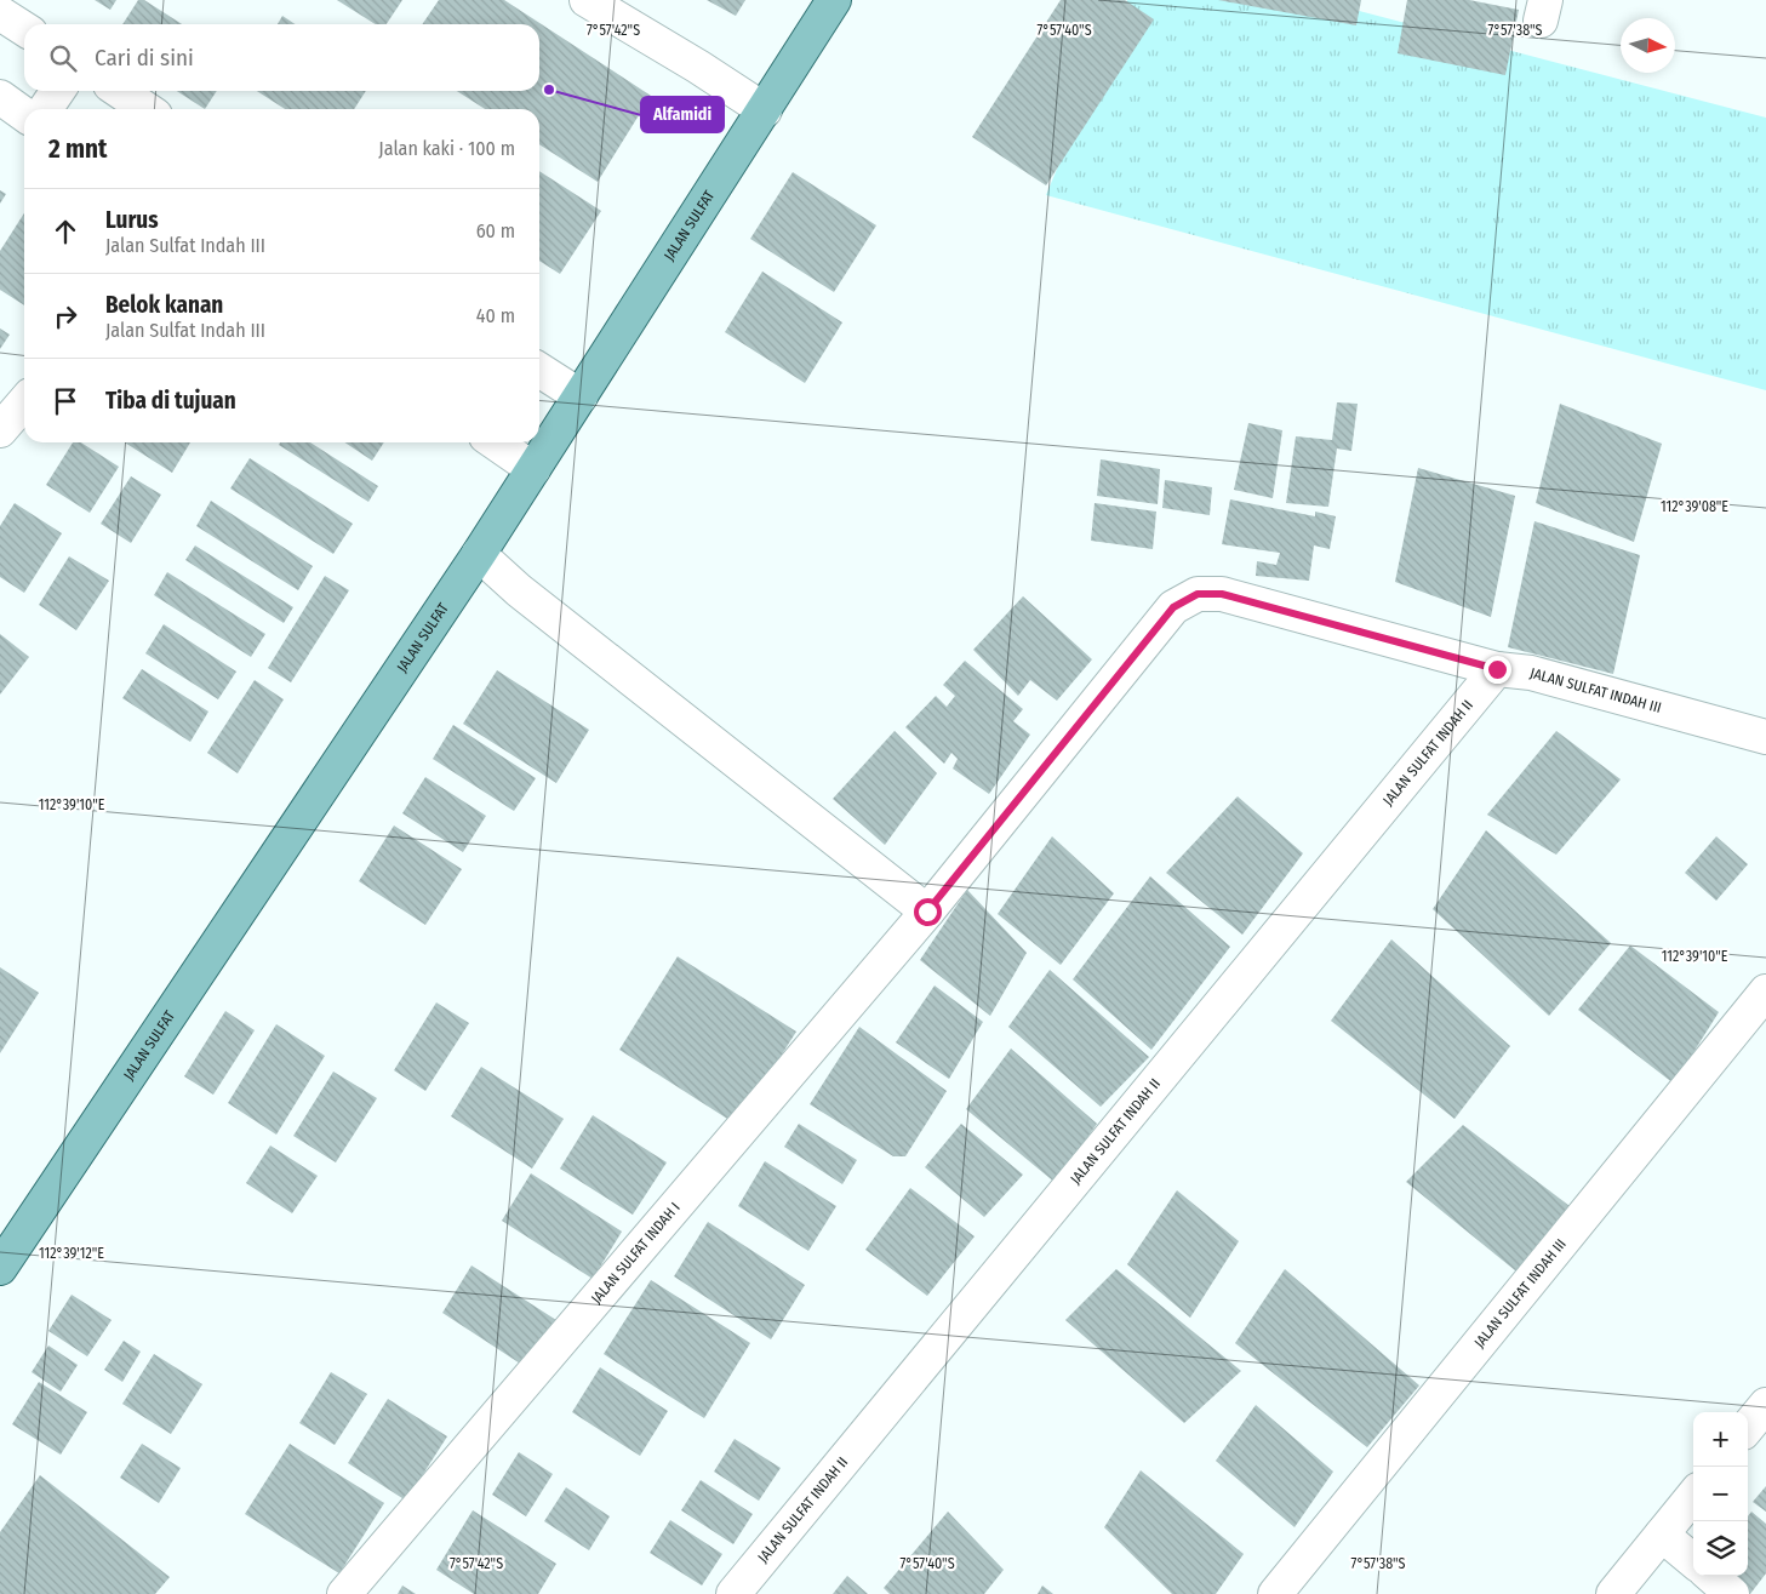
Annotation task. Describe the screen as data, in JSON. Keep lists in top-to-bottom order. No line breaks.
{"streets":{"main road":["JALAN SULFAT"],"street":["JALAN SULFAT INDAH III","JALAN SULFAT INDAH II","JALAN SULFAT INDAH I"]},"crossings":[["JALAN SULFAT INDAH III","JALAN SULFAT INDAH II"],["JALAN SULFAT INDAH III","JALAN SULFAT INDAH I"]],"places":["Alfamidi"],"north":"right","page":{"search":"Cari di sini","heading":["2 mnt","Jalan kaki · 100 m"],"list":[["Lurus","Jalan Sulfat Indah III","60 m"],["Belok kanan","Jalan Sulfat Indah III","40 m"],"Tiba di tujuan"],"map_buttons":["+","−"]},"coordinates":["7°57'42\"S","7°57'40\"S","7°57'38\"S","112°39'08\"E","112°39'10\"E","112°39'12\"E"]}
